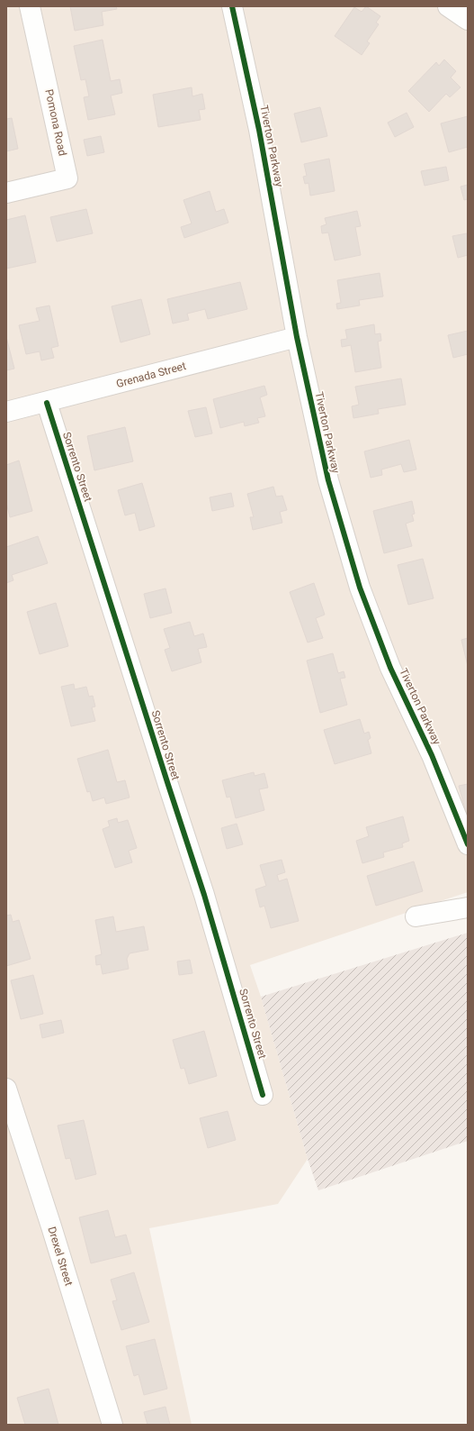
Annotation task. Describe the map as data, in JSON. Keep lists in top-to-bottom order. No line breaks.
{"streets":{"street":["Pomona Road","Tiverton Parkway","Grenada Street","Sorrento Street","Drexel Street"]},"crossings":[["Tiverton Parkway","Grenada Street"],["Grenada Street","Sorrento Street"]]}
